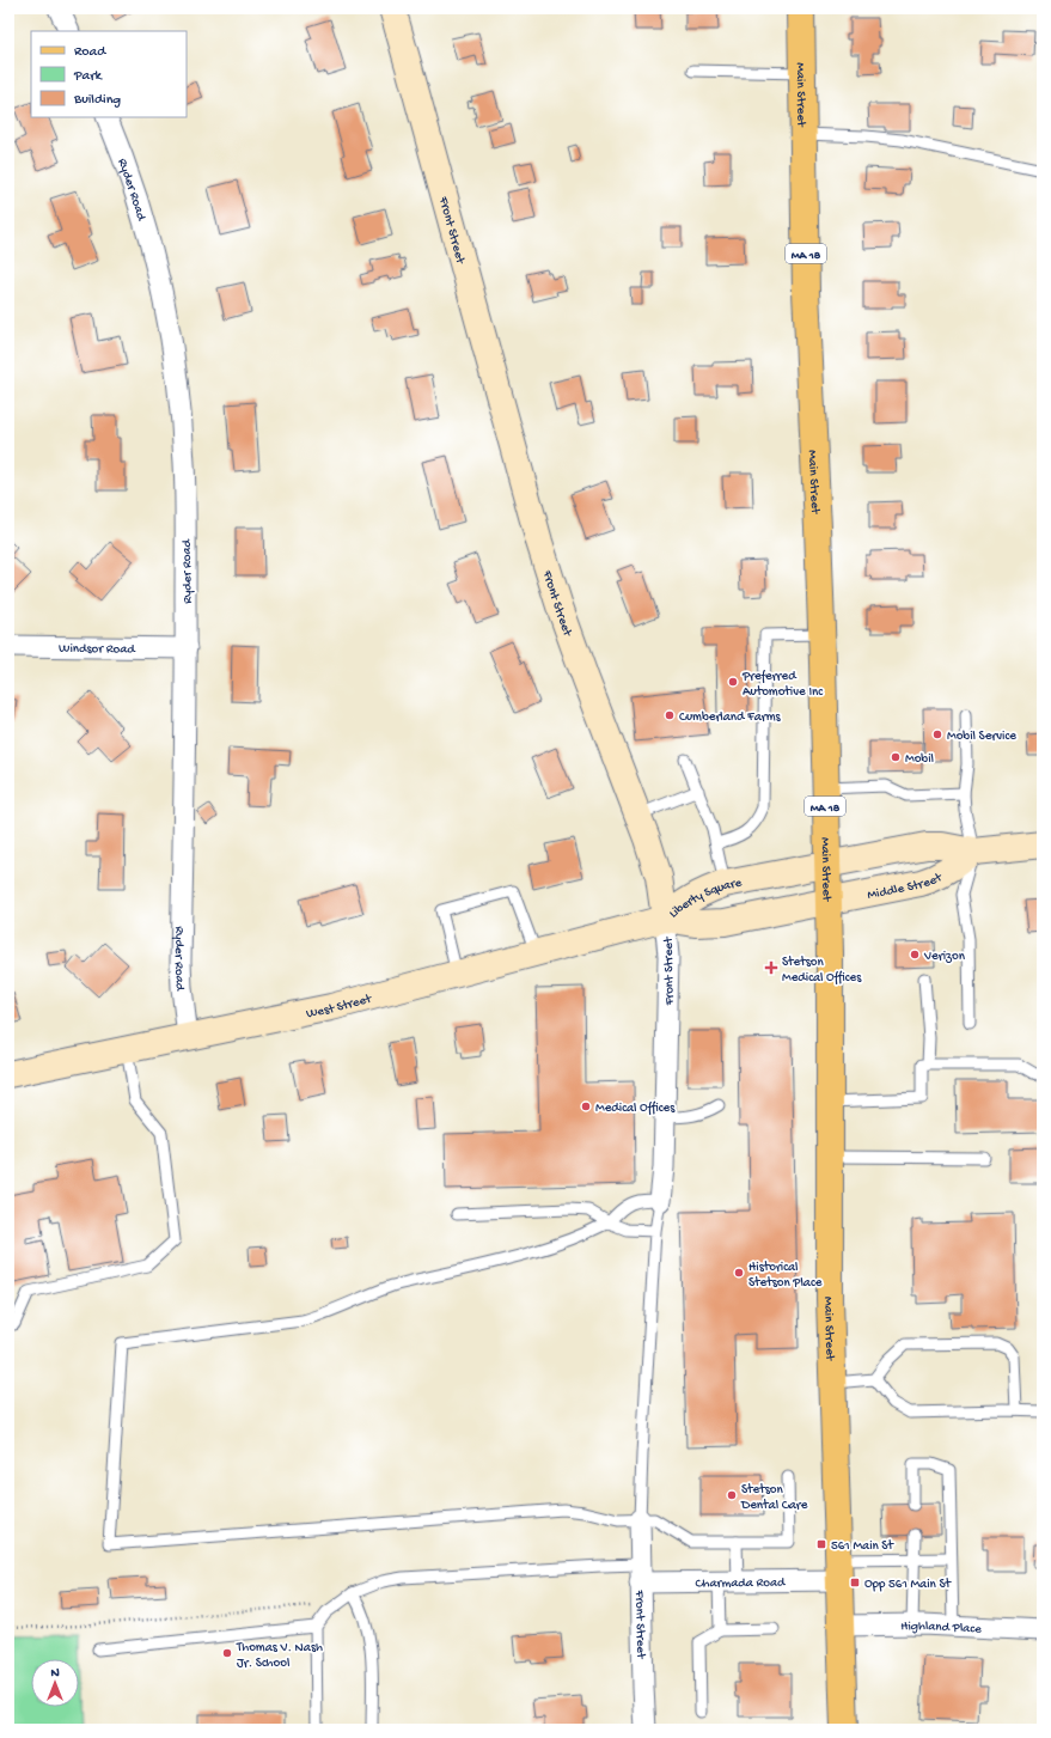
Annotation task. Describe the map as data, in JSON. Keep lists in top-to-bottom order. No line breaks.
{"streets":{"main road":["Main Street","Front Street","MA 18","Middle Street","Liberty Square","West Street"],"street":["Ryder Road","Windsor Road","Charmada Road","Highland Place"]},"crossings":[["Main Street","Middle Street"],["Main Street","Liberty Square"],["Main Street","Charmada Road"],["Main Street","Highland Place"],["Ryder Road","Windsor Road"],["Ryder Road","West Street"],["Front Street","Liberty Square"],["Front Street","West Street"],["Front Street","Charmada Road"],["Middle Street","Liberty Square"],["Liberty Square","West Street"]],"places":{"other":["Preferred Automotive Inc","Cumberland Farms","Mobil Service","Mobil","Verizon","Medical Offices","Historical Stetson Place","Stetson Dental Care","Thomas V. Nash Jr. School"],"health":["Stetson Medical Offices"],"transit":["561 Main St","Opp 561 Main St"]},"legend":["Road","Park","Building"],"north":"top"}
